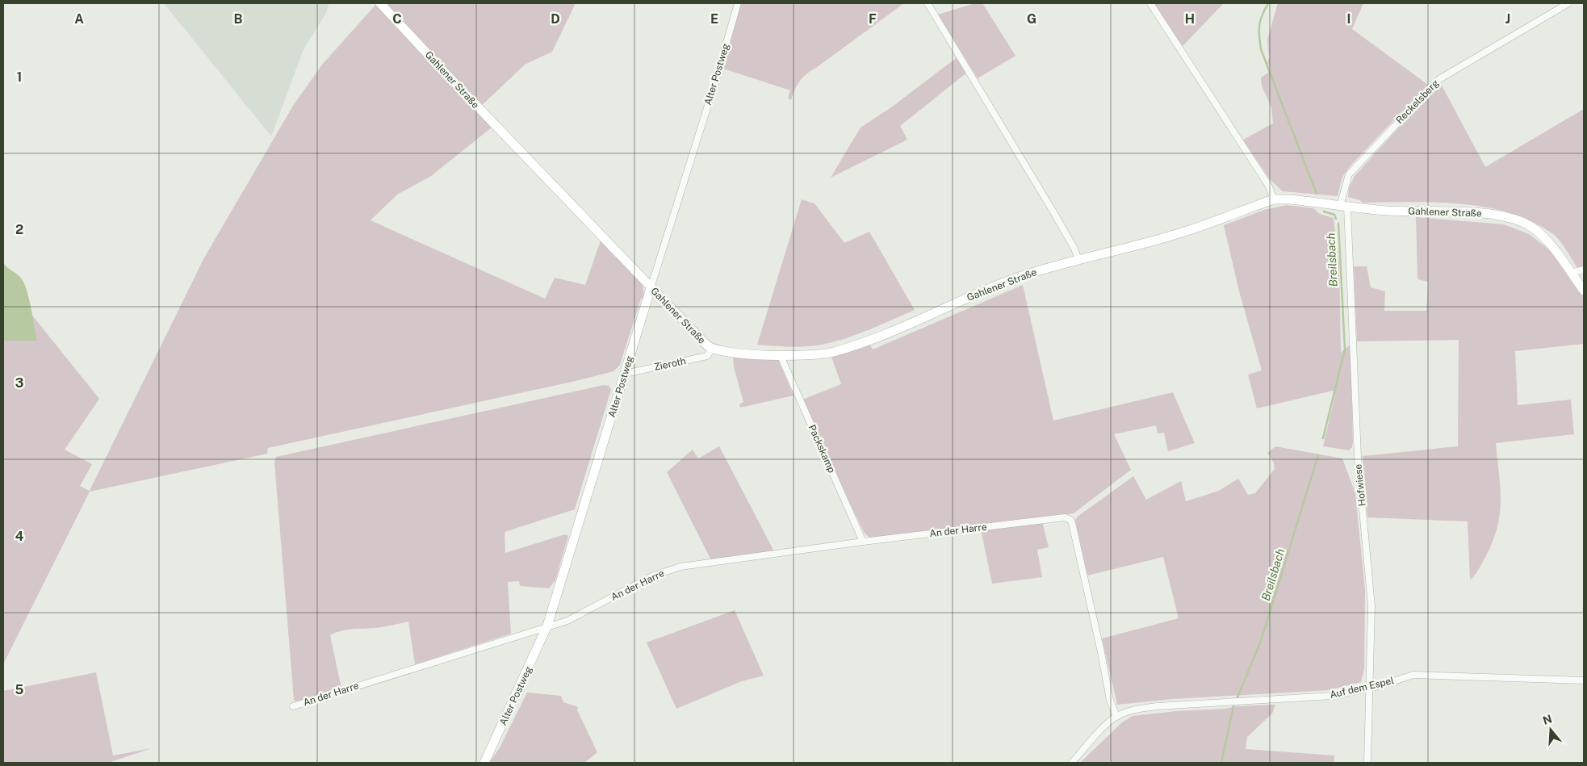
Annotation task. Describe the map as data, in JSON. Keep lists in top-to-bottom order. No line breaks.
{"streets":{"street":["Alter Postweg","Gahlener Straße","Reckelsberg","Zieroth","Packskamp","Hofwiese","An der Harre","Auf dem Espel"]},"crossings":[["Alter Postweg","Gahlener Straße"],["Alter Postweg","Zieroth"],["Alter Postweg","An der Harre"],["Gahlener Straße","Reckelsberg"],["Gahlener Straße","Zieroth"],["Gahlener Straße","Packskamp"],["Gahlener Straße","Hofwiese"],["Reckelsberg","Hofwiese"],["Packskamp","An der Harre"],["Hofwiese","Auf dem Espel"],["An der Harre","Auf dem Espel"]],"water":["Breilsbach"],"north":"top","grid":{"columns":["A","B","C","D","E","F","G","H","I","J"],"rows":["1","2","3","4","5"]}}
